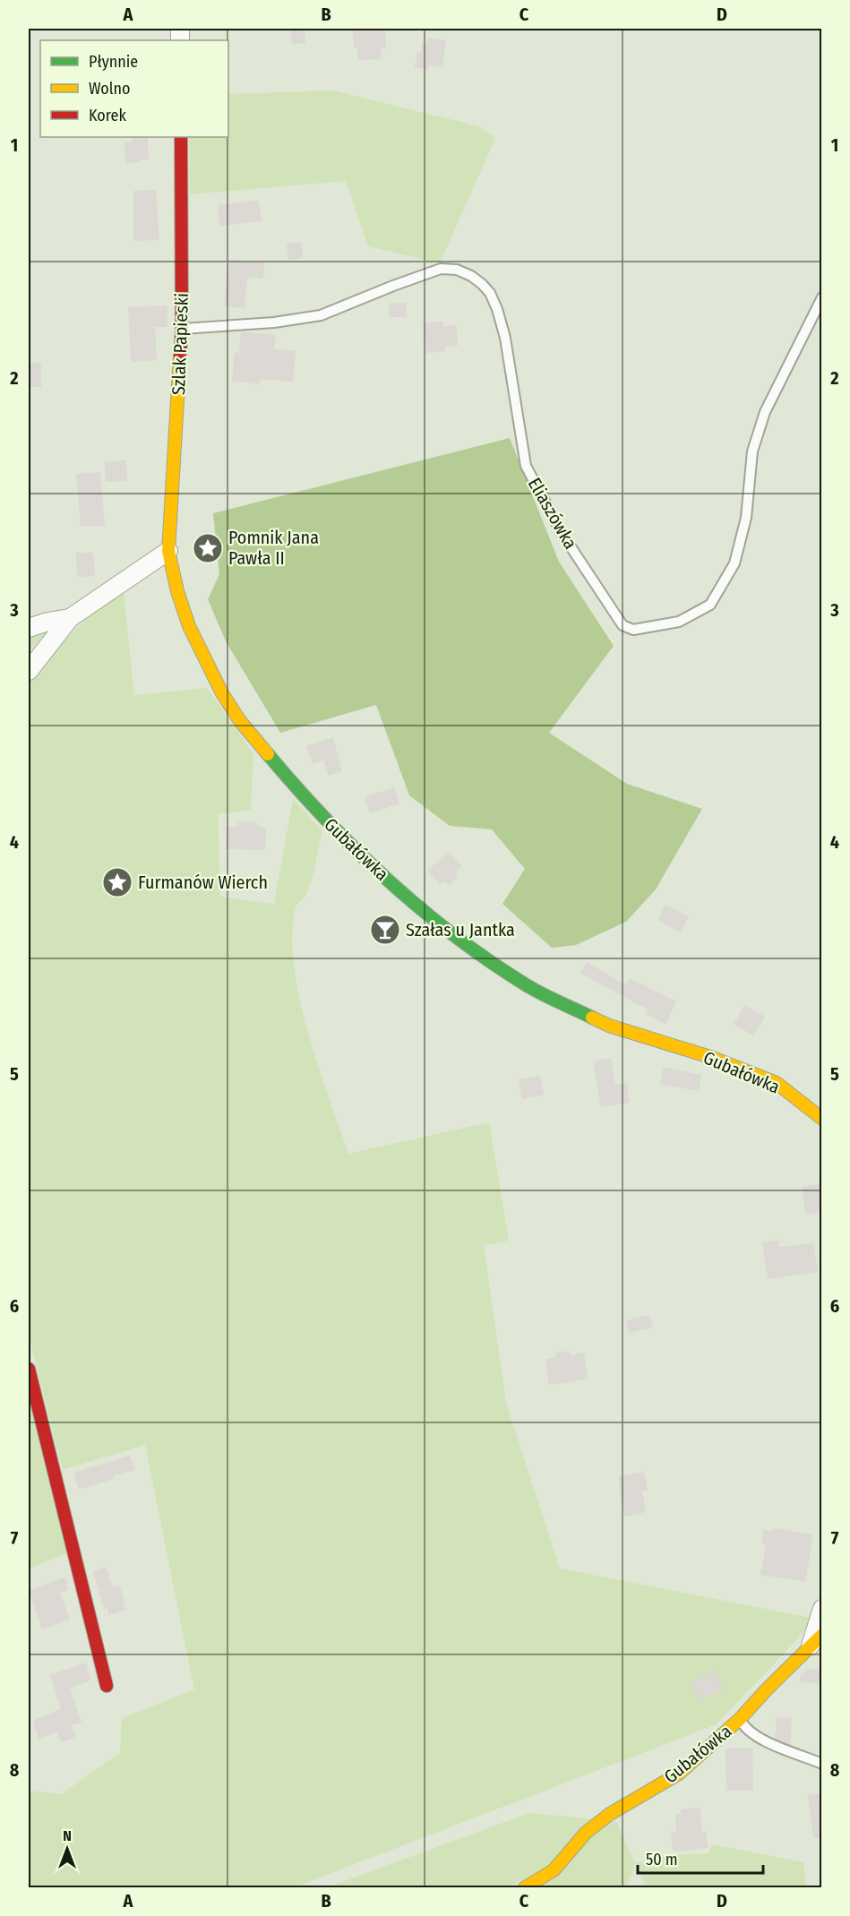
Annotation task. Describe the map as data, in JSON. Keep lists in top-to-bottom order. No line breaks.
{"streets":{"street":["Szlak Papieski","Gubałówka"],"lane":["Eliaszówka"]},"crossings":[["Szlak Papieski","Eliaszówka"],["Szlak Papieski","Gubałówka"]],"places":{"place":["Pomnik Jana Pawła II","Furmanów Wierch"],"bar":["Szałas u Jantka"]},"legend":["Płynnie","Wolno","Korek"],"scale_bar":"50 m","north":"top","grid":{"columns":["A","B","C","D"],"rows":["1","2","3","4","5","6","7","8"]}}
